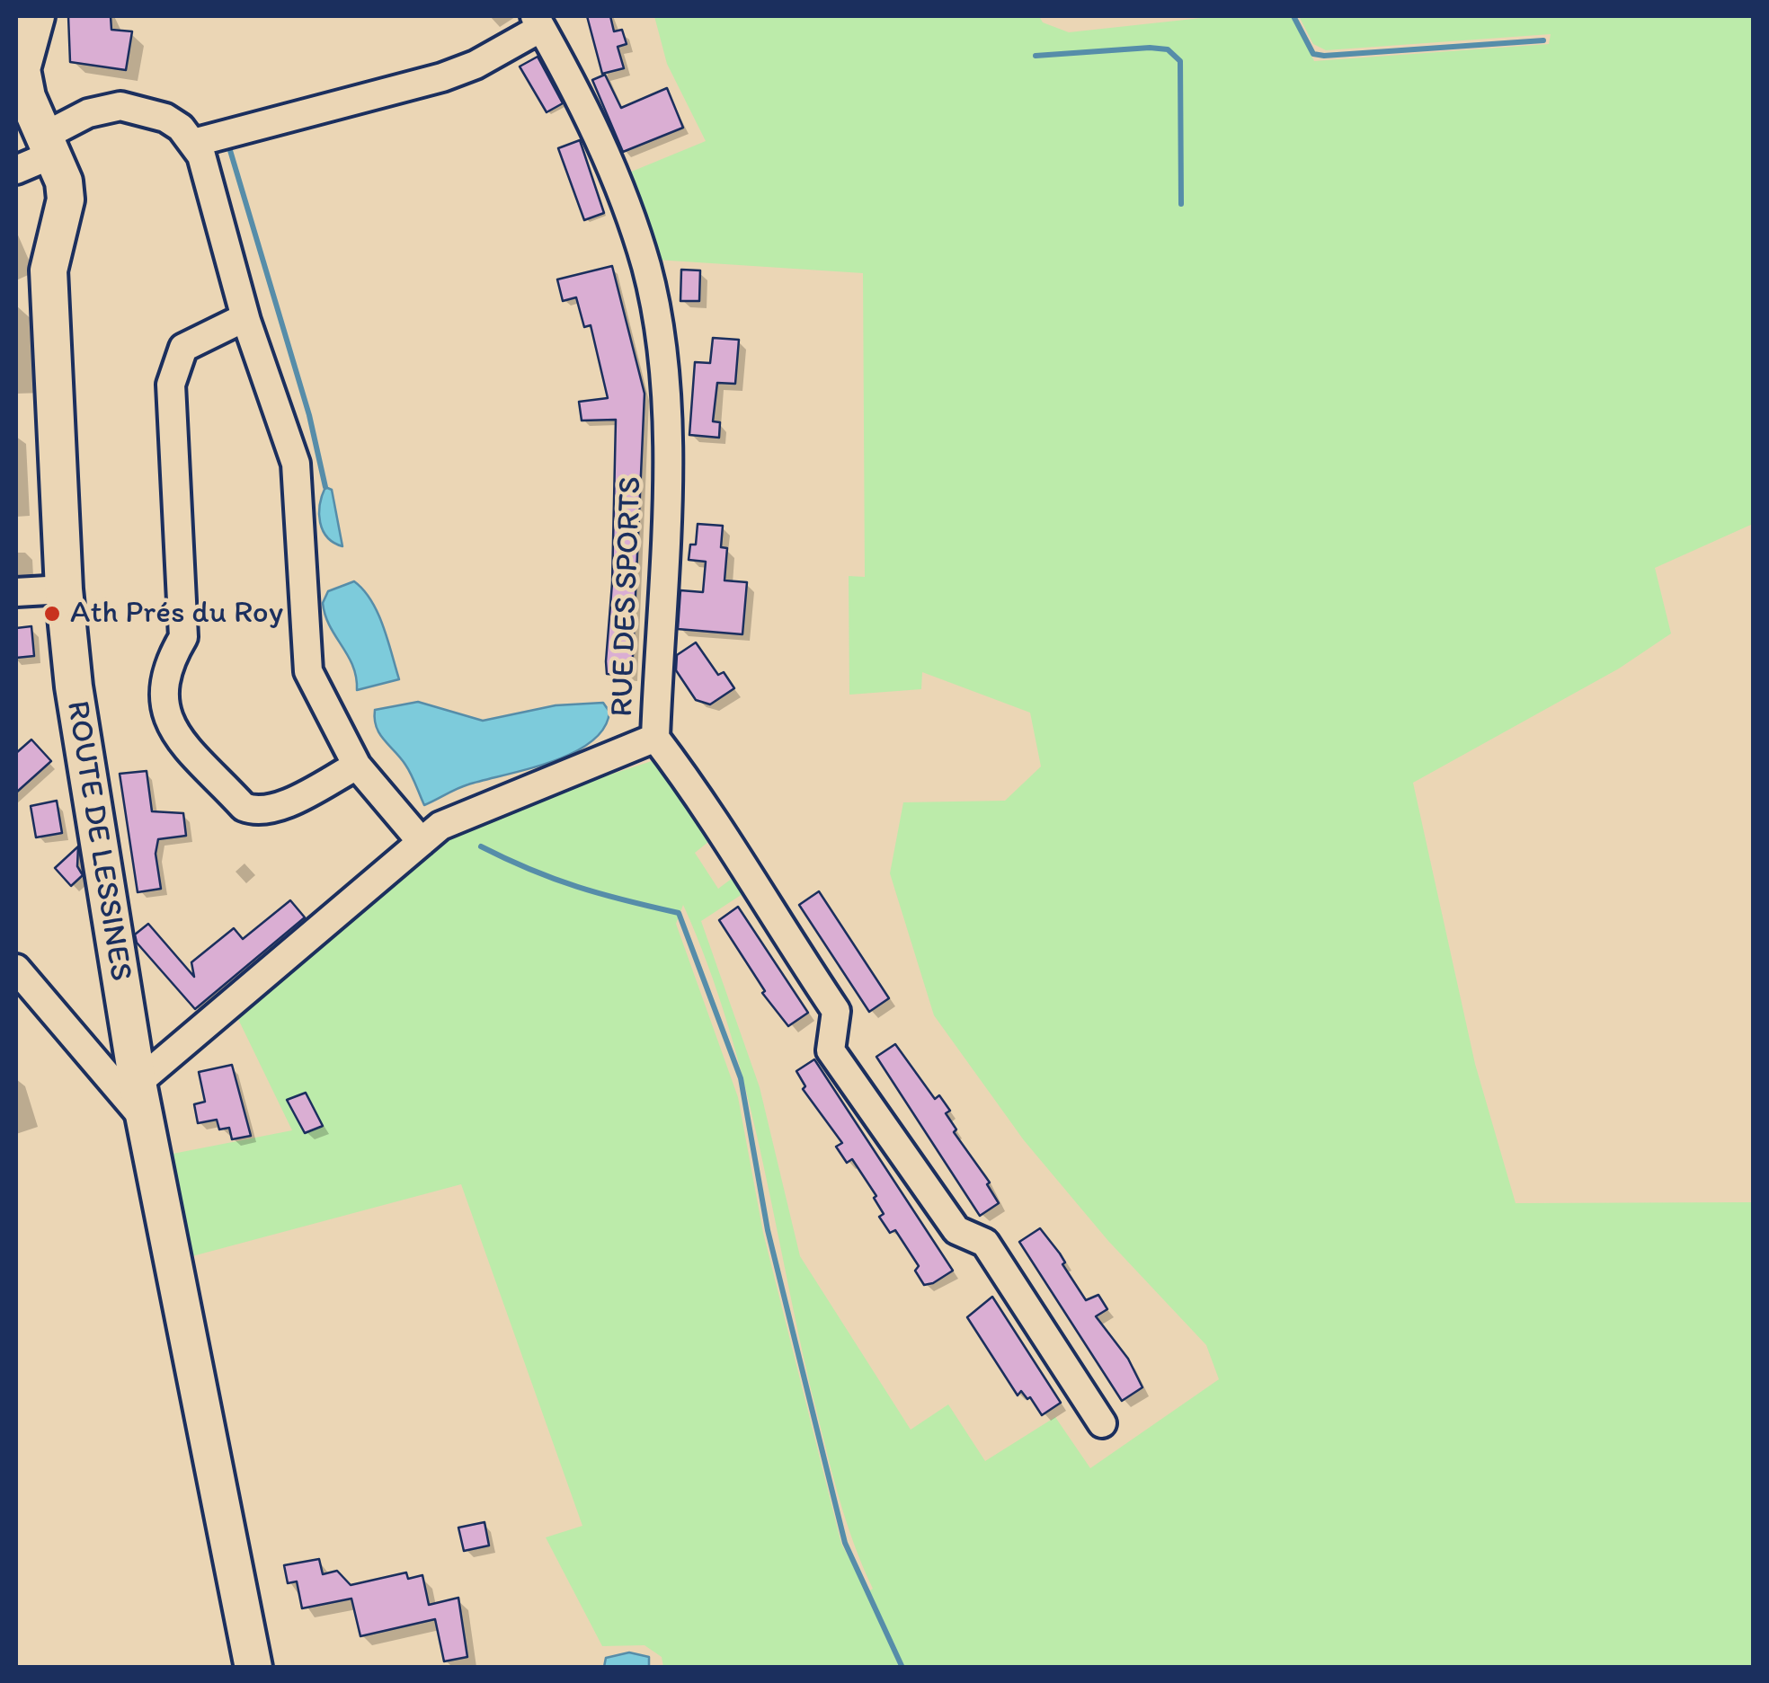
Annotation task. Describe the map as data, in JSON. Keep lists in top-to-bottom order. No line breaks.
{"streets":{"main road":["ROUTE DE LESSINES"],"street":["RUE DES SPORTS"]},"crossings":[["RUE DES SPORTS","ROUTE DE LESSINES"]],"places":["Ath Prés du Roy"]}
